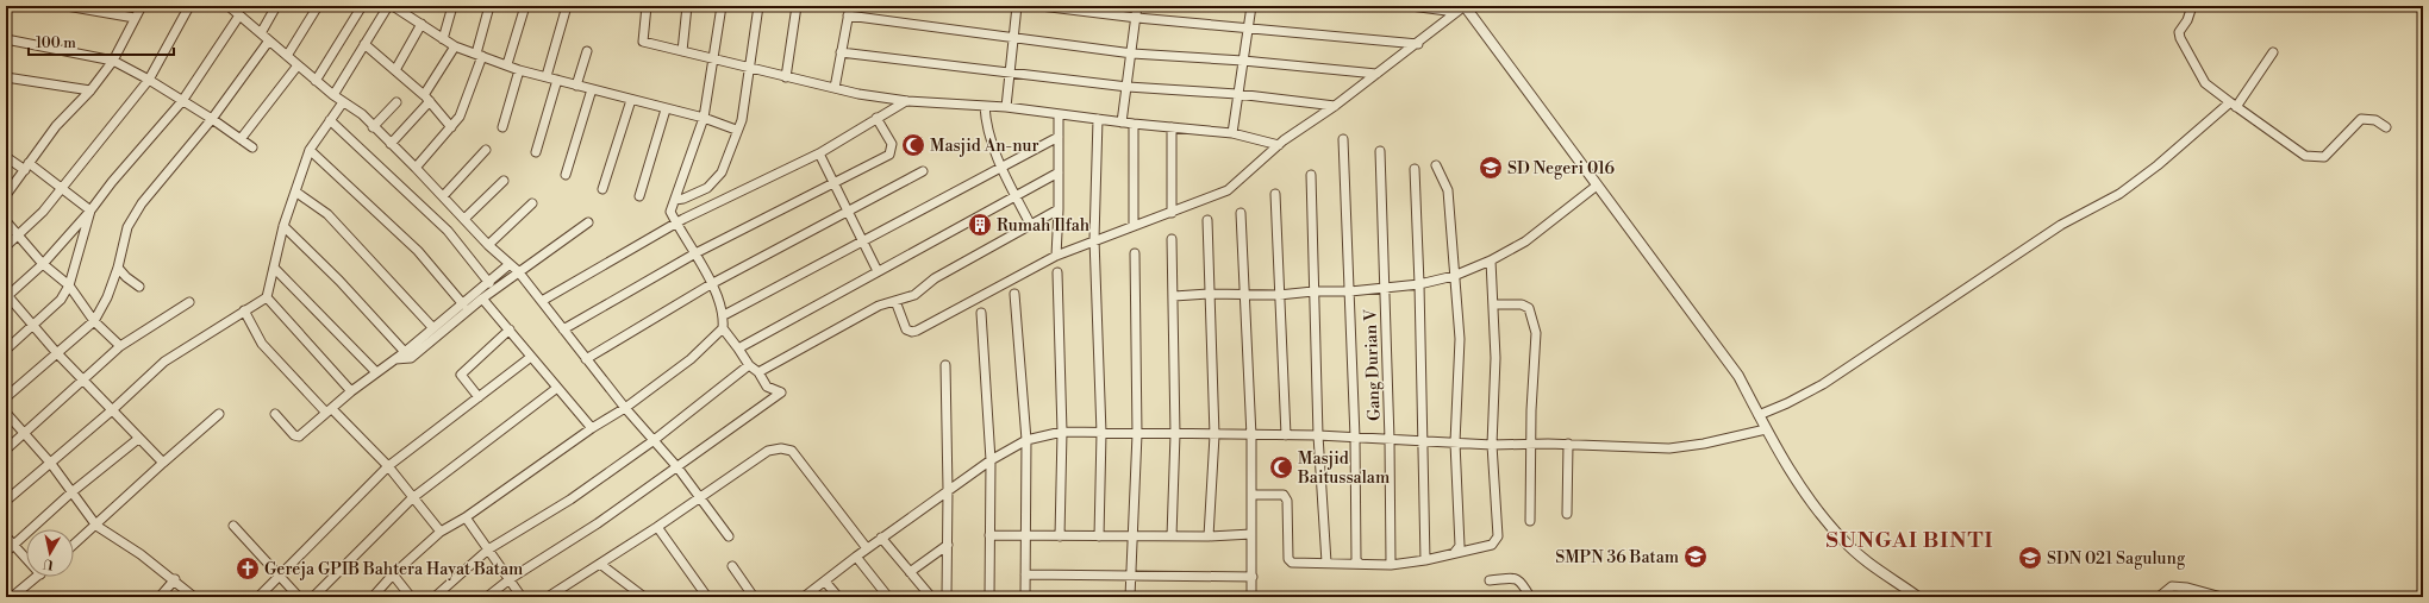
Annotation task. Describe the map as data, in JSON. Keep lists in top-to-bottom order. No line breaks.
{"streets":{"street":["Gang Durian V"]},"districts":["SUNGAI BINTI"],"places":{"mosque":["Masjid An-nur","Masjid Baitussalam"],"school or university":["SD Negeri 016","SMPN 36 Batam","SDN 021 Sagulung"],"building":["Rumah Ilfah"],"church":["Gereja GPIB Bahtera Hayat Batam"]},"scale_bar":"100 m","north":"bottom"}
